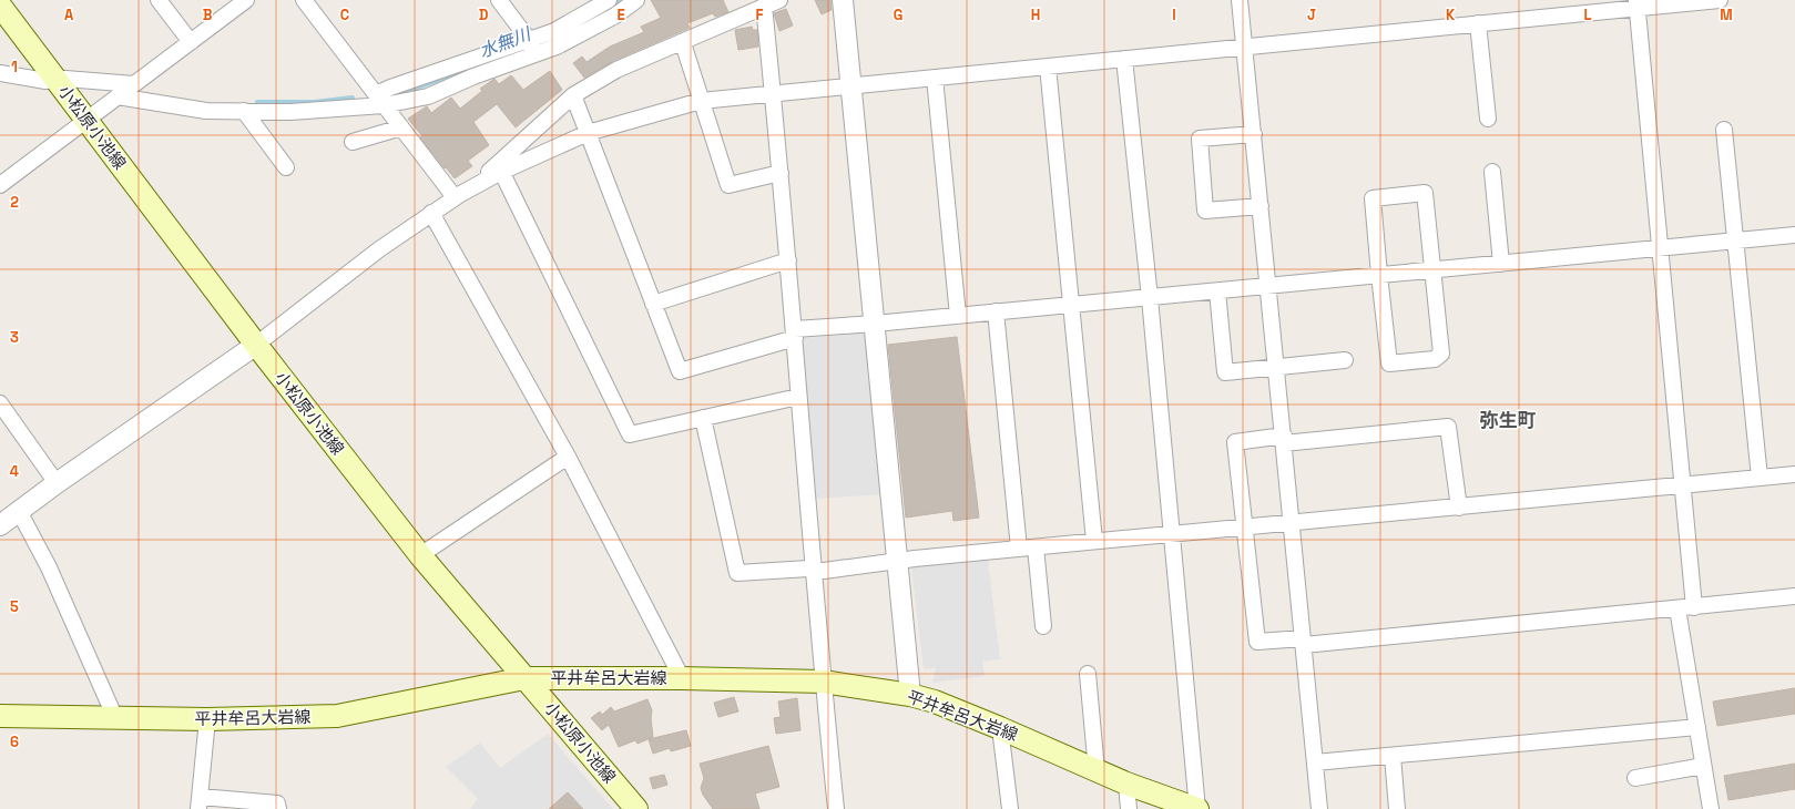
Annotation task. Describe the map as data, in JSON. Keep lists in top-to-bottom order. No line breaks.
{"streets":{"main road":["小松原小池線","平井牟呂大岩線"]},"crossings":[["小松原小池線","平井牟呂大岩線"]],"districts":["弥生町"],"water":["水無川"],"grid":{"columns":["A","B","C","D","E","F","G","H","I","J","K","L","M"],"rows":["1","2","3","4","5","6"]}}
